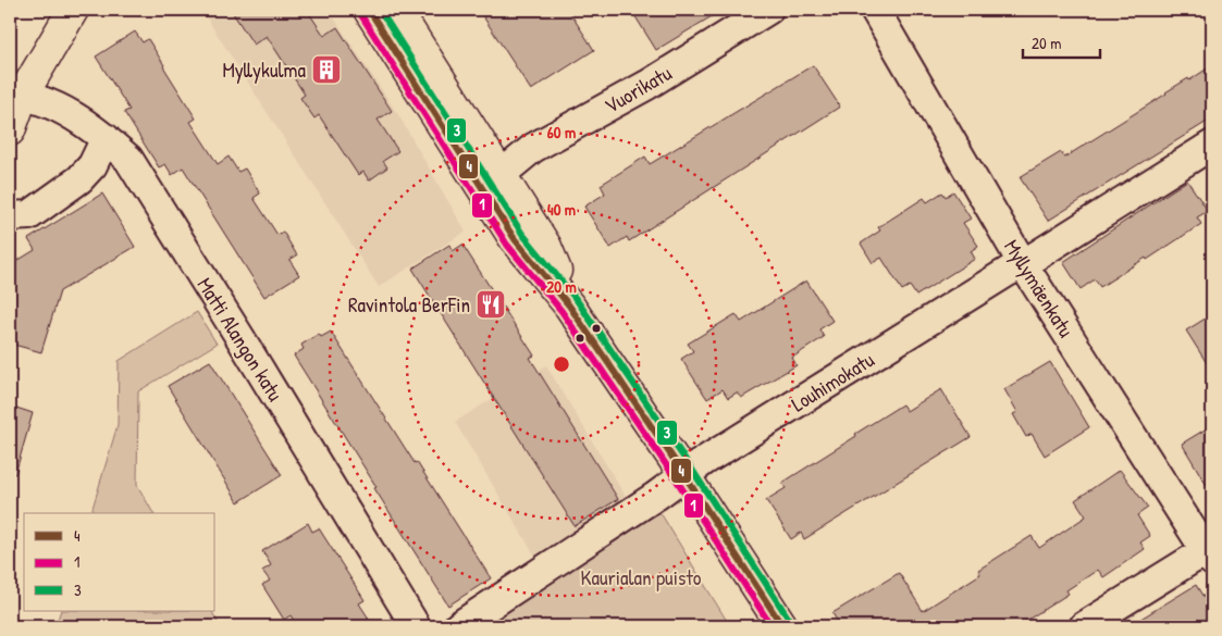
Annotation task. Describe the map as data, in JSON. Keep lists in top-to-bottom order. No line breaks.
{"streets":{"street":["Vuorikatu","Myllymäenkatu","Matti Alangon katu","Louhimokatu"]},"crossings":[["Myllymäenkatu","Louhimokatu"]],"parks":["Kaurialan puisto"],"places":{"building":["Myllykulma"],"restaurant":["Ravintola BerFin"]},"lines":["transit line 4","transit line 3","transit line 1"],"legend":["4","1","3"],"scale_bar":"20 m","rings":["60 m","40 m","20 m"]}
